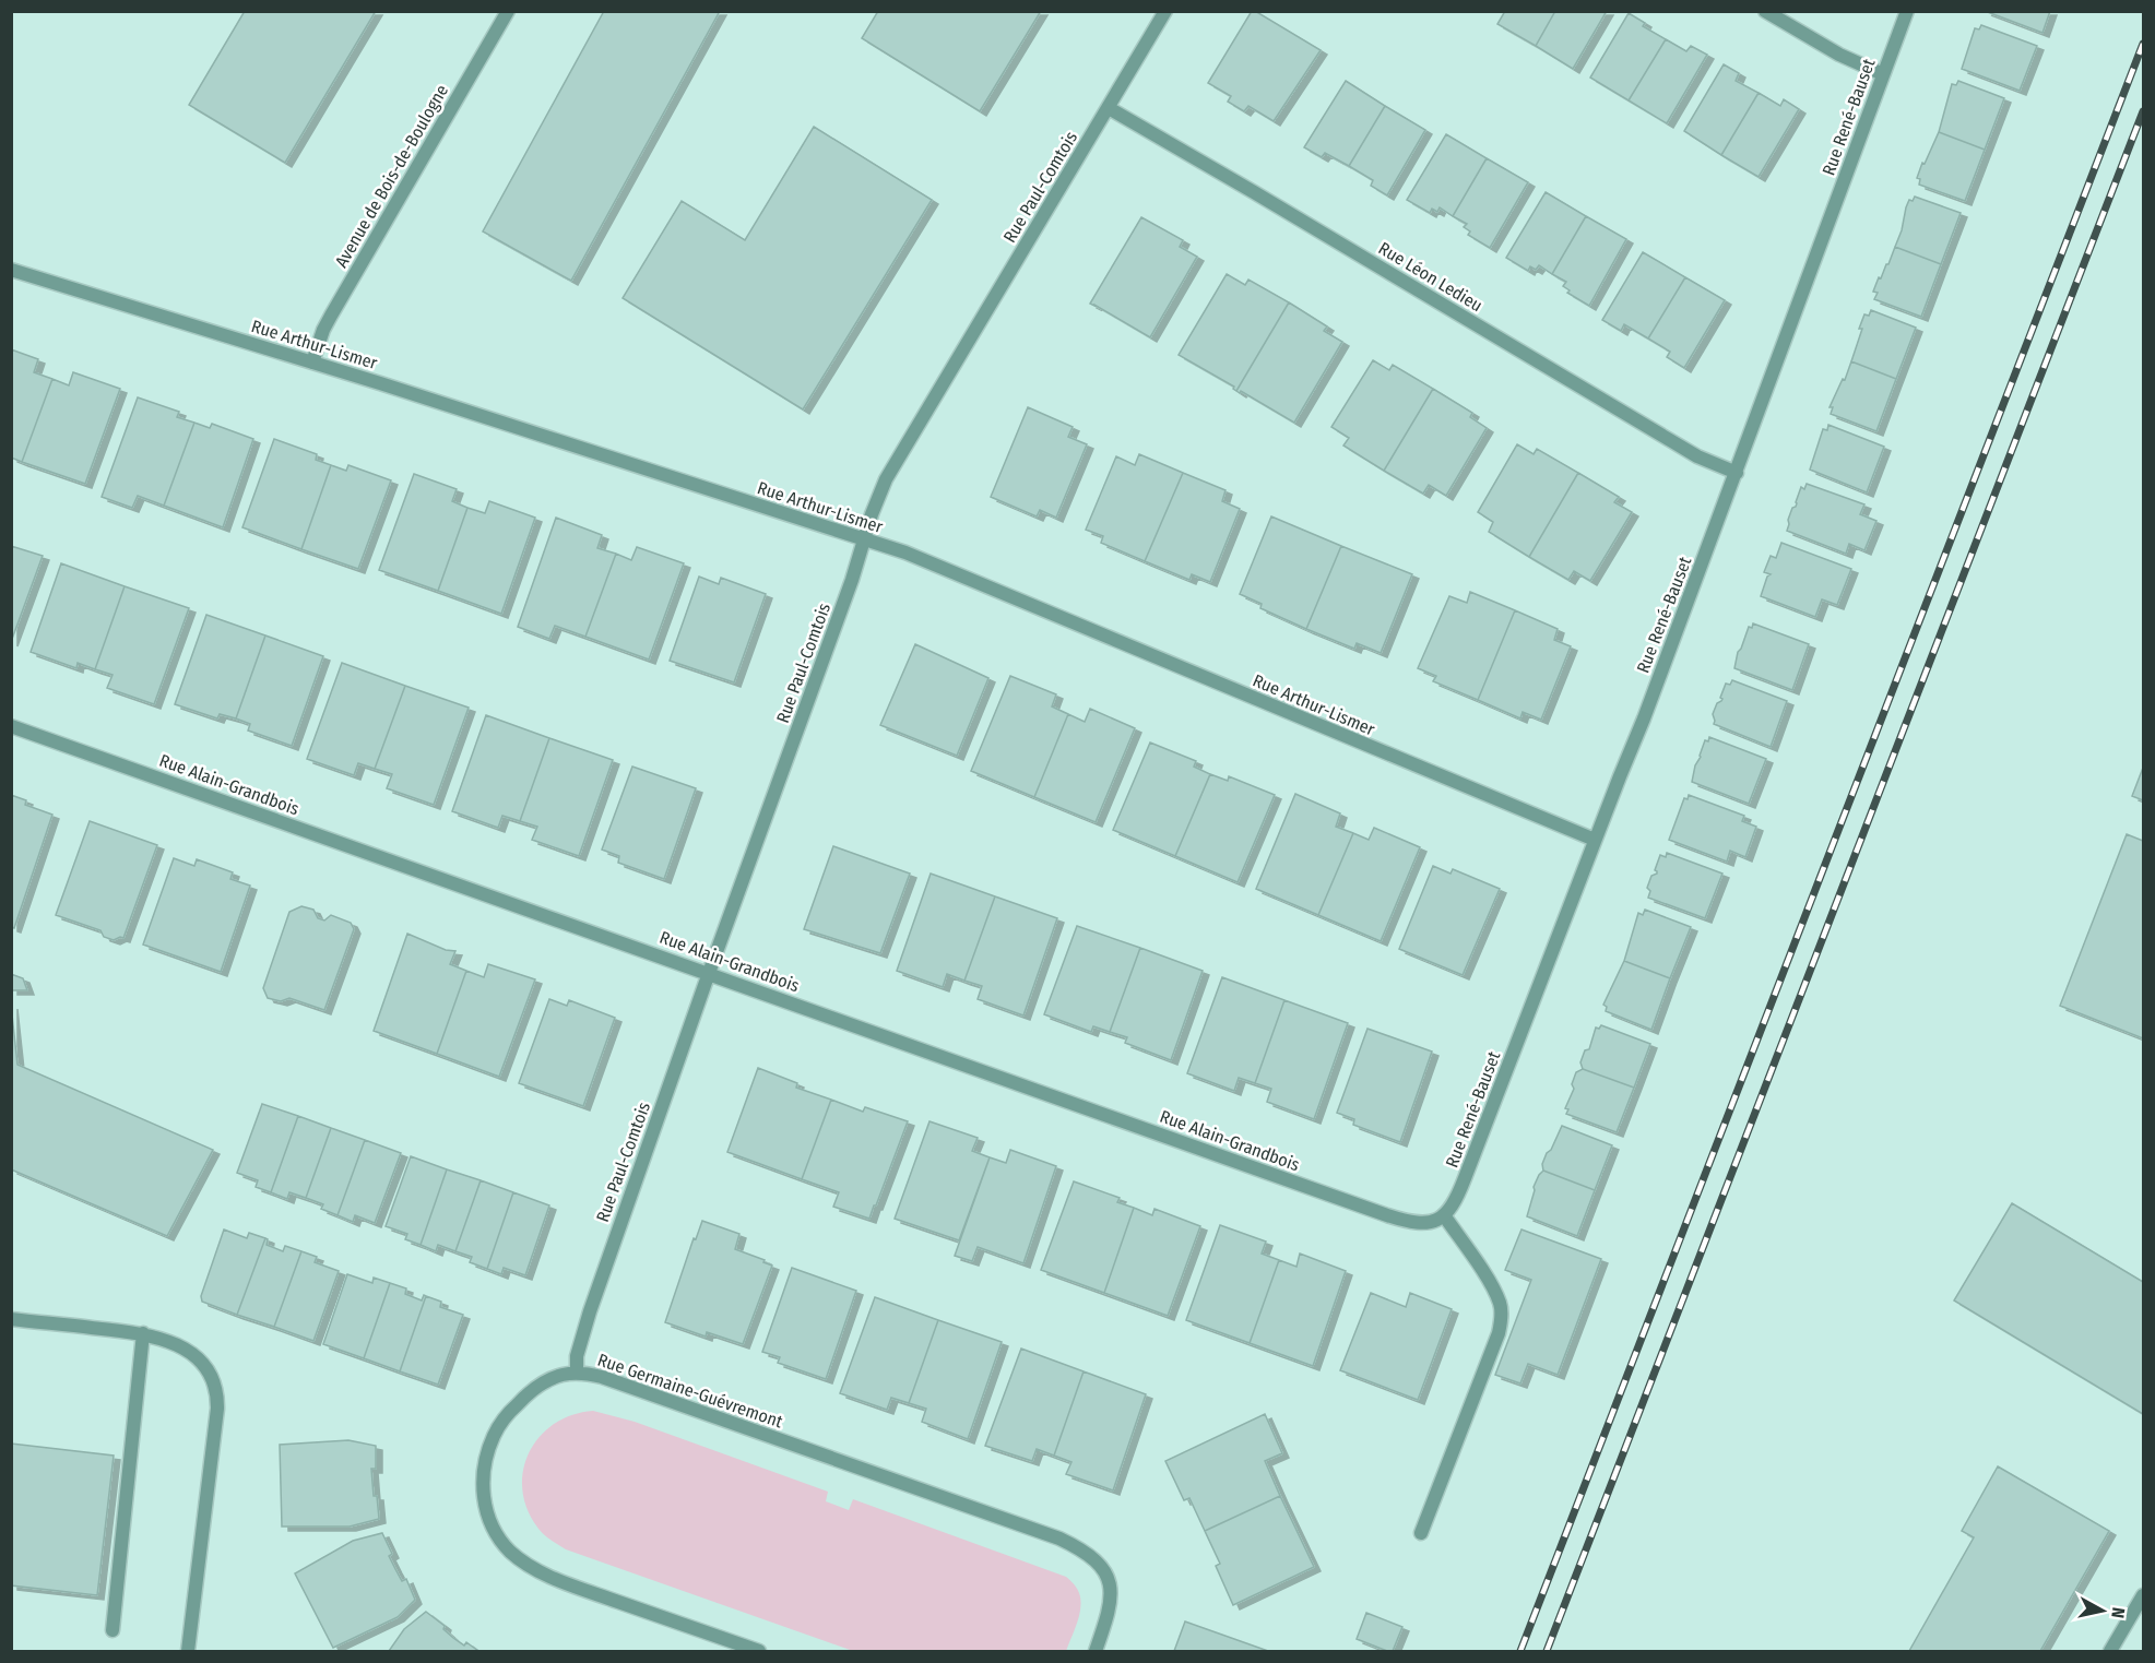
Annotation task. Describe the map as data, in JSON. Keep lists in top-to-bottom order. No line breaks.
{"streets":{"street":["Rue René-Bauset","Avenue de Bois-de-Boulogne","Rue Paul-Comtois","Rue Léon Ledieu","Rue Arthur-Lismer","Rue Alain-Grandbois","Rue Germaine-Guévremont"]},"crossings":[["Rue René-Bauset","Rue Léon Ledieu"],["Rue René-Bauset","Rue Arthur-Lismer"],["Rue René-Bauset","Rue Alain-Grandbois"],["Avenue de Bois-de-Boulogne","Rue Arthur-Lismer"],["Rue Paul-Comtois","Rue Léon Ledieu"],["Rue Paul-Comtois","Rue Arthur-Lismer"],["Rue Paul-Comtois","Rue Alain-Grandbois"],["Rue Paul-Comtois","Rue Germaine-Guévremont"]],"north":"right"}
